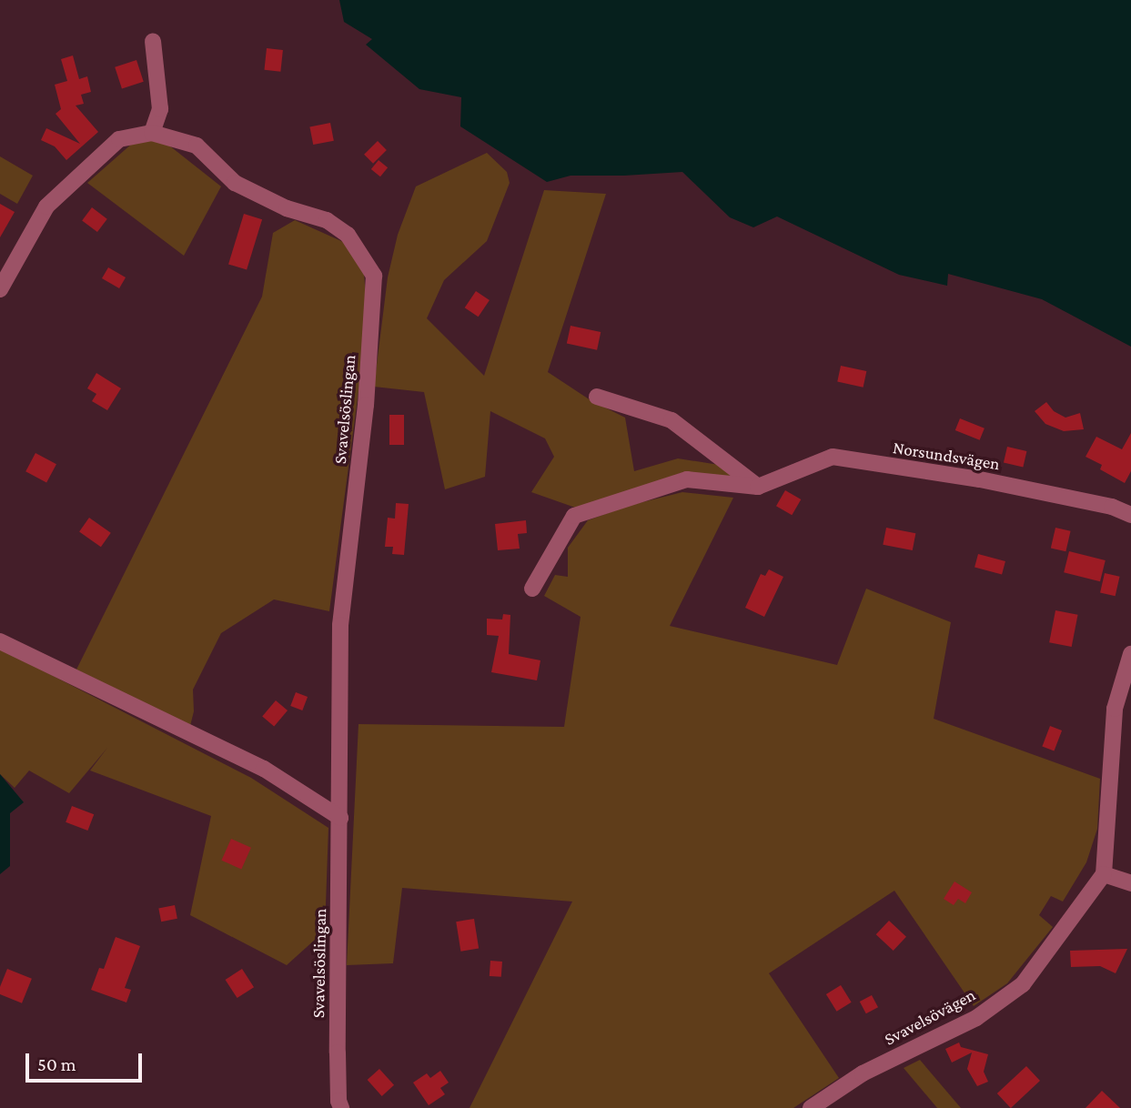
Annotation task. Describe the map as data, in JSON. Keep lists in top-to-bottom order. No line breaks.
{"streets":{"street":["Svavelsöslingan","Norsundsvägen","Svavelsövägen"]},"scale_bar":"50 m"}
